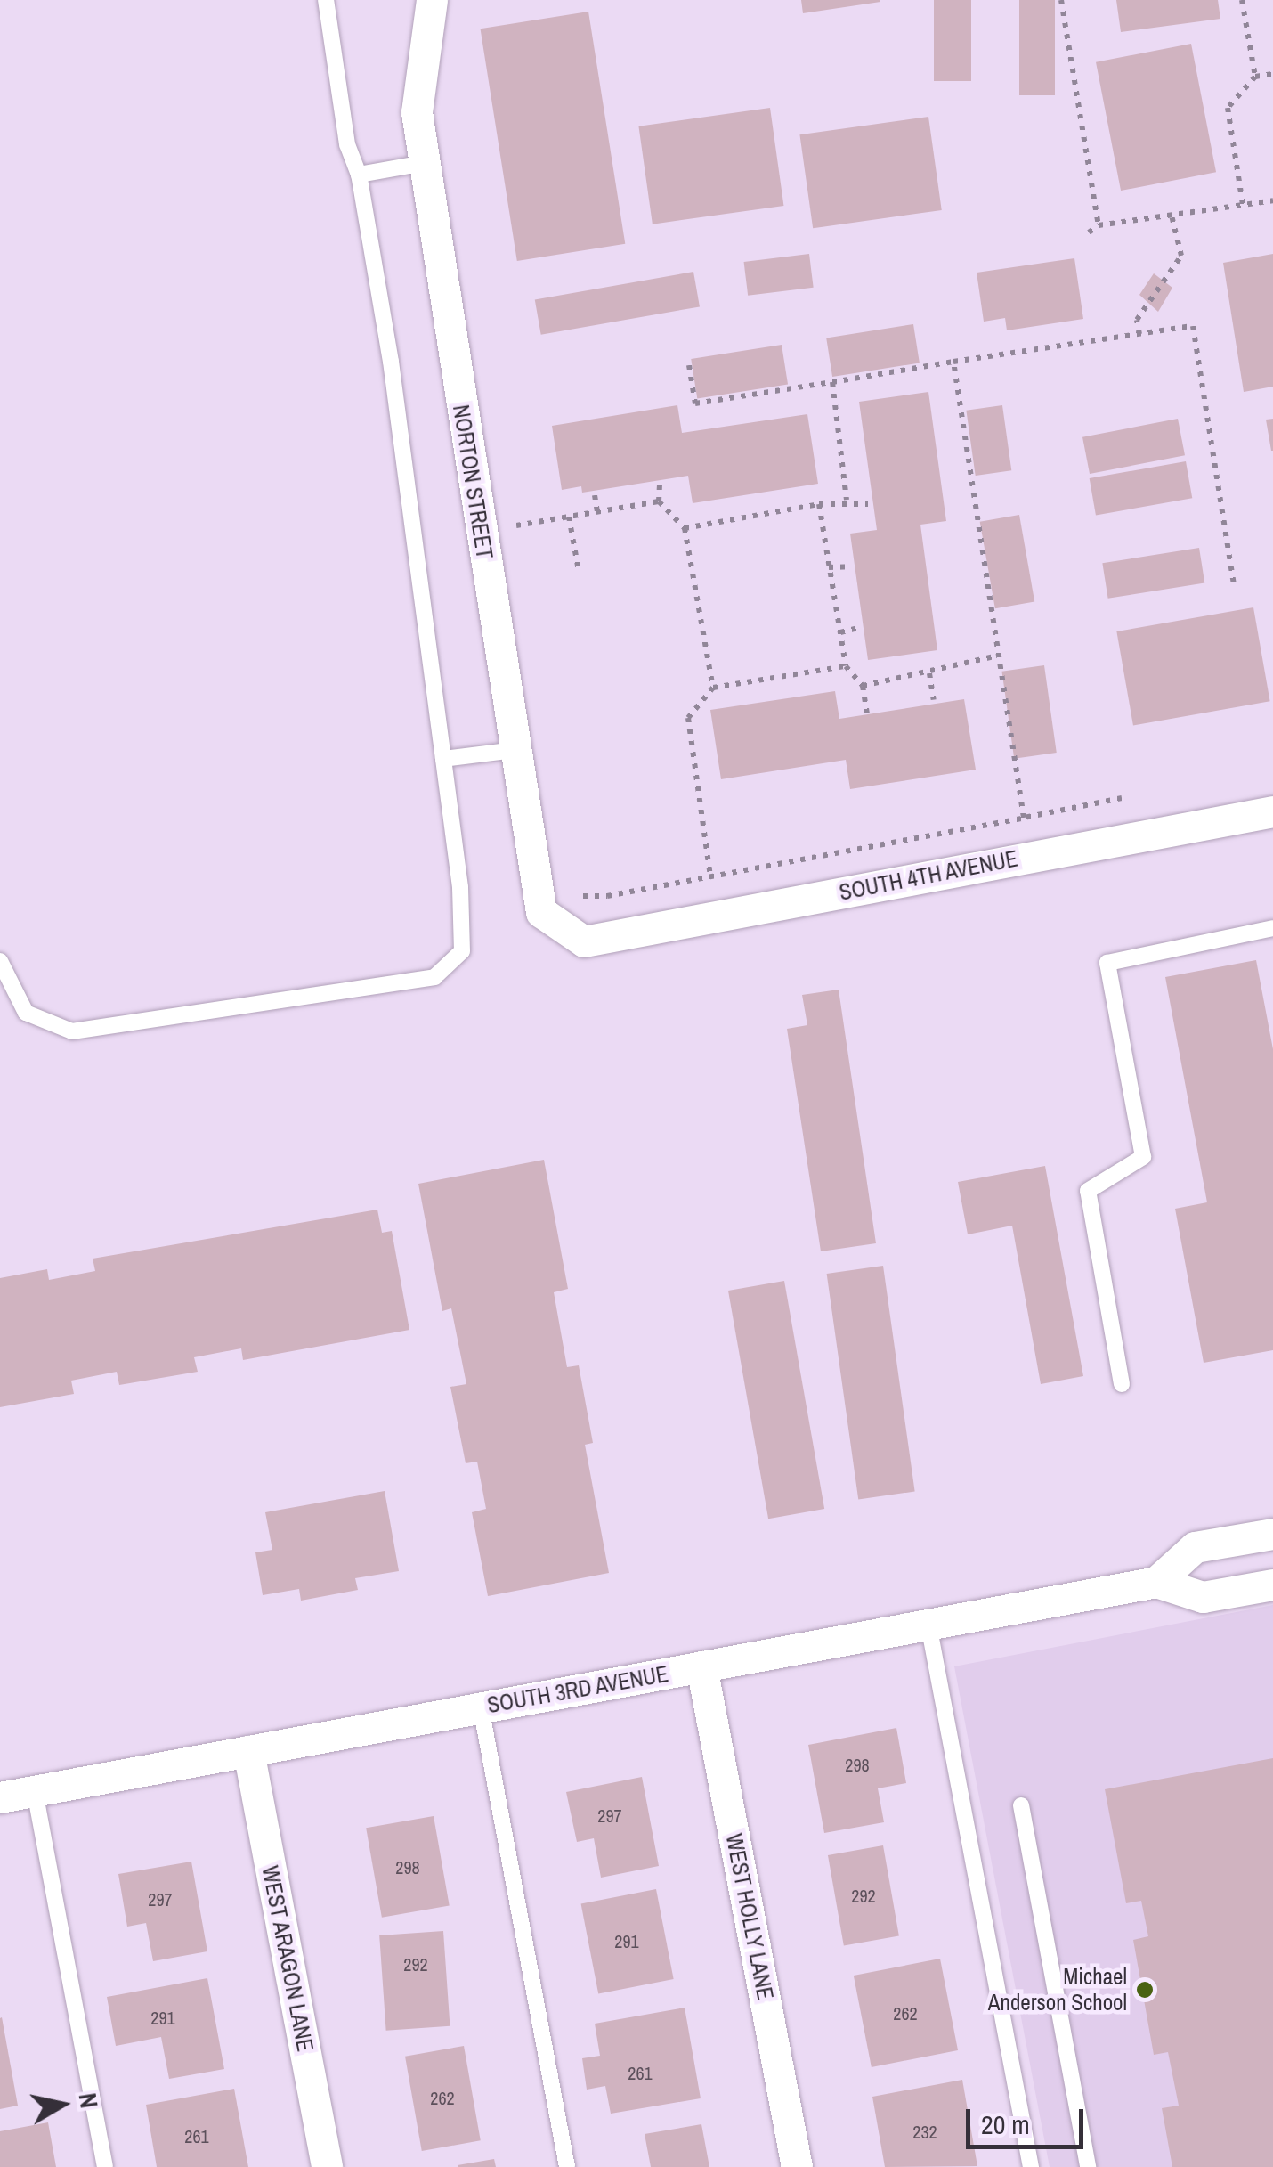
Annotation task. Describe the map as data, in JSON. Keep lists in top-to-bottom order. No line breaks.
{"streets":{"street":["NORTON STREET","SOUTH 4TH AVENUE","SOUTH 3RD AVENUE","WEST HOLLY LANE","WEST ARAGON LANE"]},"crossings":[["NORTON STREET","SOUTH 4TH AVENUE"],["SOUTH 3RD AVENUE","WEST HOLLY LANE"],["SOUTH 3RD AVENUE","WEST ARAGON LANE"]],"places":["Michael Anderson School"],"house_numbers":["298","297","298","292","297","291","292","262","291","261","262","232","261"],"scale_bar":"20 m","north":"right"}
